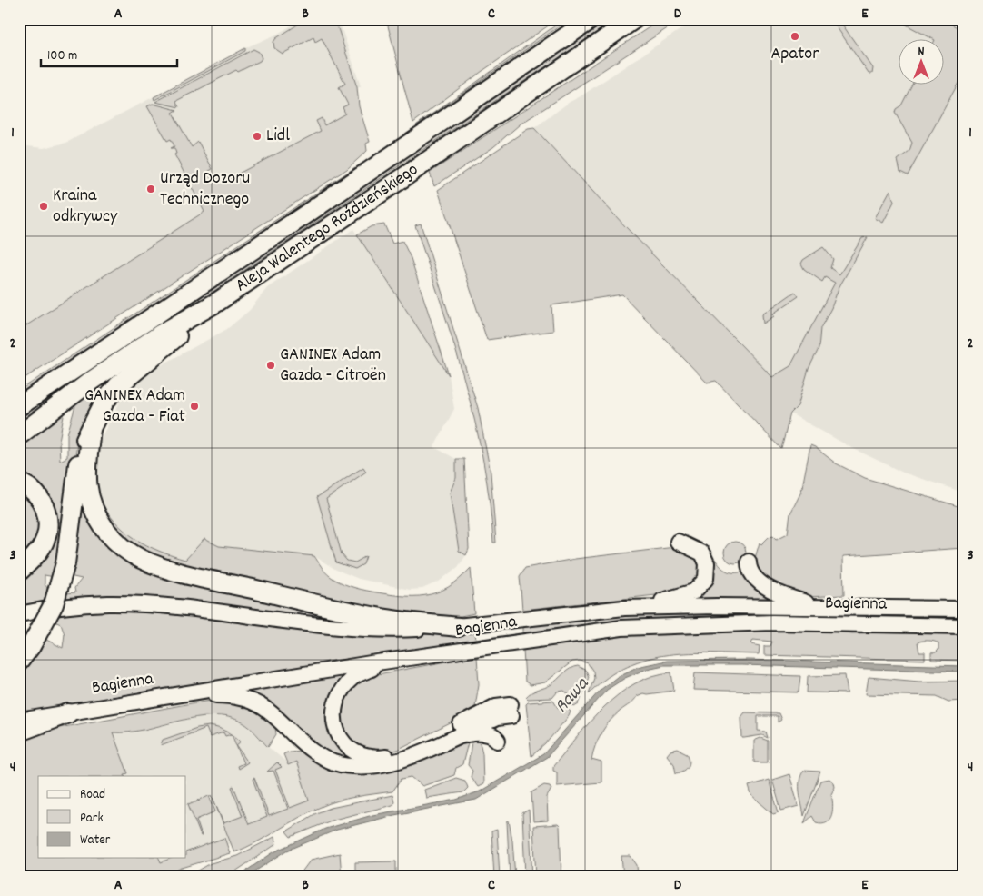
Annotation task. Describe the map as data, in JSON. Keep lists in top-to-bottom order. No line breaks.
{"streets":{"highway":["Aleja Walentego Roździeńskiego"],"main road":["Bagienna"]},"water":["Rawa"],"places":["Apator","Lidl","Urząd Dozoru Technicznego","Kraina odkrywcy","GANINEX Adam Gazda - Citroën","GANINEX Adam Gazda - Fiat"],"legend":["Road","Park","Water"],"scale_bar":"100 m","north":"top","grid":{"columns":["A","B","C","D","E"],"rows":["1","2","3","4"]}}
